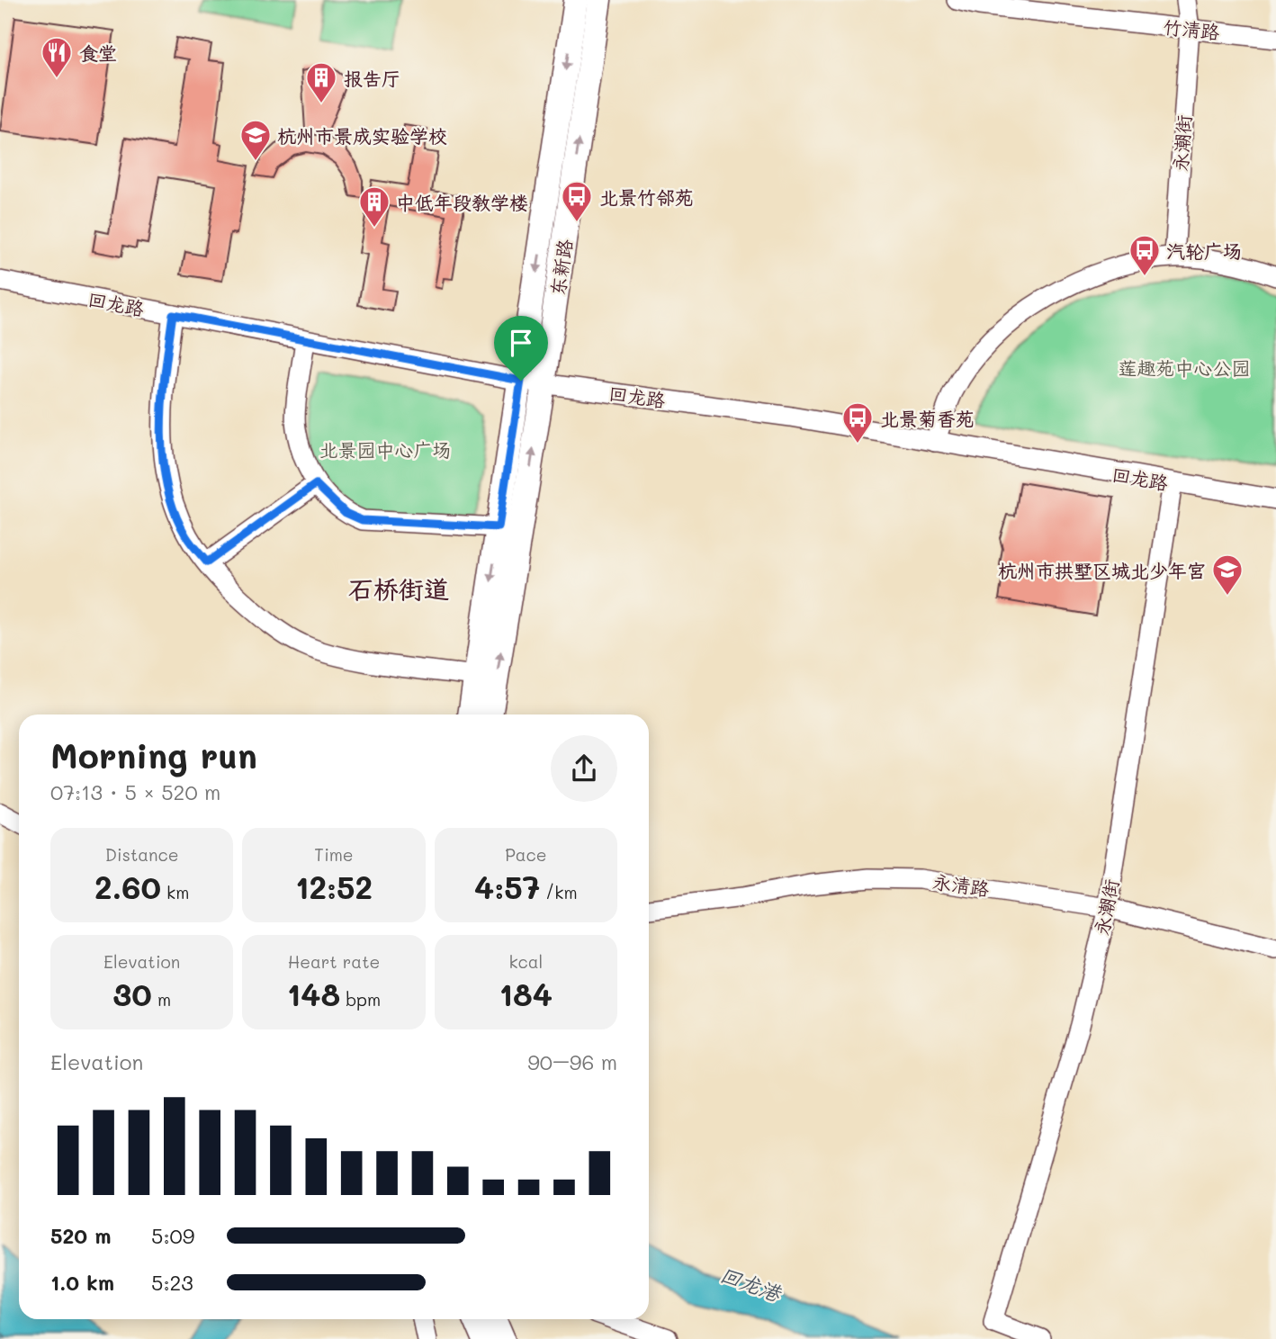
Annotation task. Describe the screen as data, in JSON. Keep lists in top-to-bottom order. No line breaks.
{"streets":{"main road":["东新路"],"street":["竹清路","永潮街","回龙路","永清路"]},"crossings":[["竹清路","永潮街"],["永潮街","回龙路"],["永潮街","永清路"],["东新路","回龙路"]],"districts":["石桥街道"],"water":["回龙港"],"parks":["莲趣苑中心公园","北景园中心广场"],"places":{"restaurant":["食堂"],"building":["报告厅","中低年段教学楼"],"school or university":["杭州市景成实验学校","杭州市拱墅区城北少年宫"],"bus stop":["北景竹邻苑","汽轮广场","北景菊香苑"]},"page":{"heading":["Morning run","07:13 · 5 × 520 m"],"stats":[["Distance","2.60 km"],["Time","12:52"],["Pace","4:57 /km"],["Elevation","30 m"],["Heart rate","148 bpm"],["kcal","184"]],"chart":["Elevation","90–96 m"],"list":[{"name":"520 m","note":"5:09"},{"name":"1.0 km","note":"5:23"}]}}
